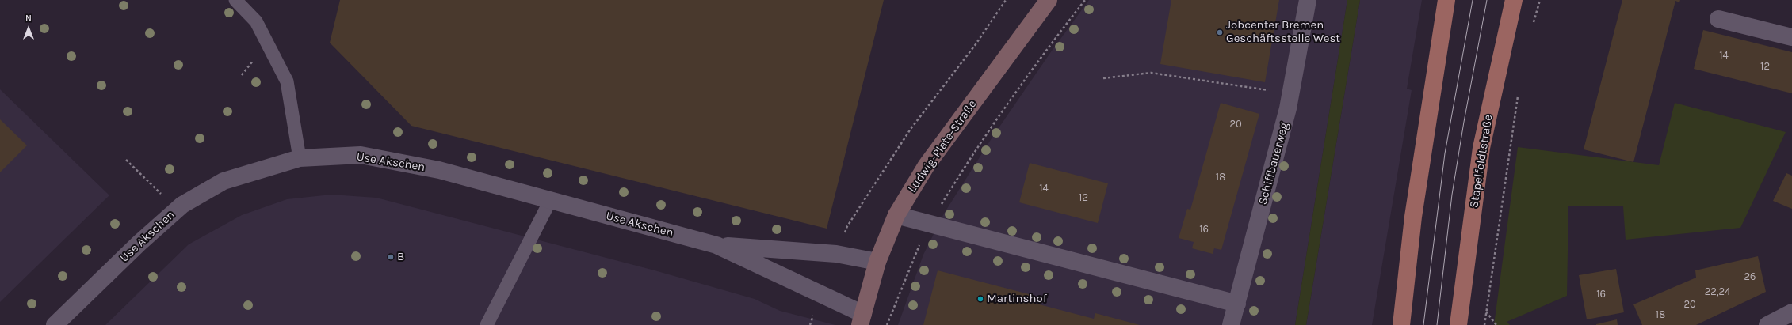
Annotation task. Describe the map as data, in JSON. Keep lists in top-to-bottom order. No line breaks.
{"streets":{"main road":["Stapelfeldtstraße"],"street":["Ludwig-Plate-Straße","Use Akschen","Schiffbauerweg"]},"crossings":[["Ludwig-Plate-Straße","Use Akschen"]],"places":["Jobcenter Bremen Geschäftsstelle West","B","Martinshof"],"house_numbers":["14","12","20","18","14","12","16","26","22,24","16","20","18"],"north":"top"}
